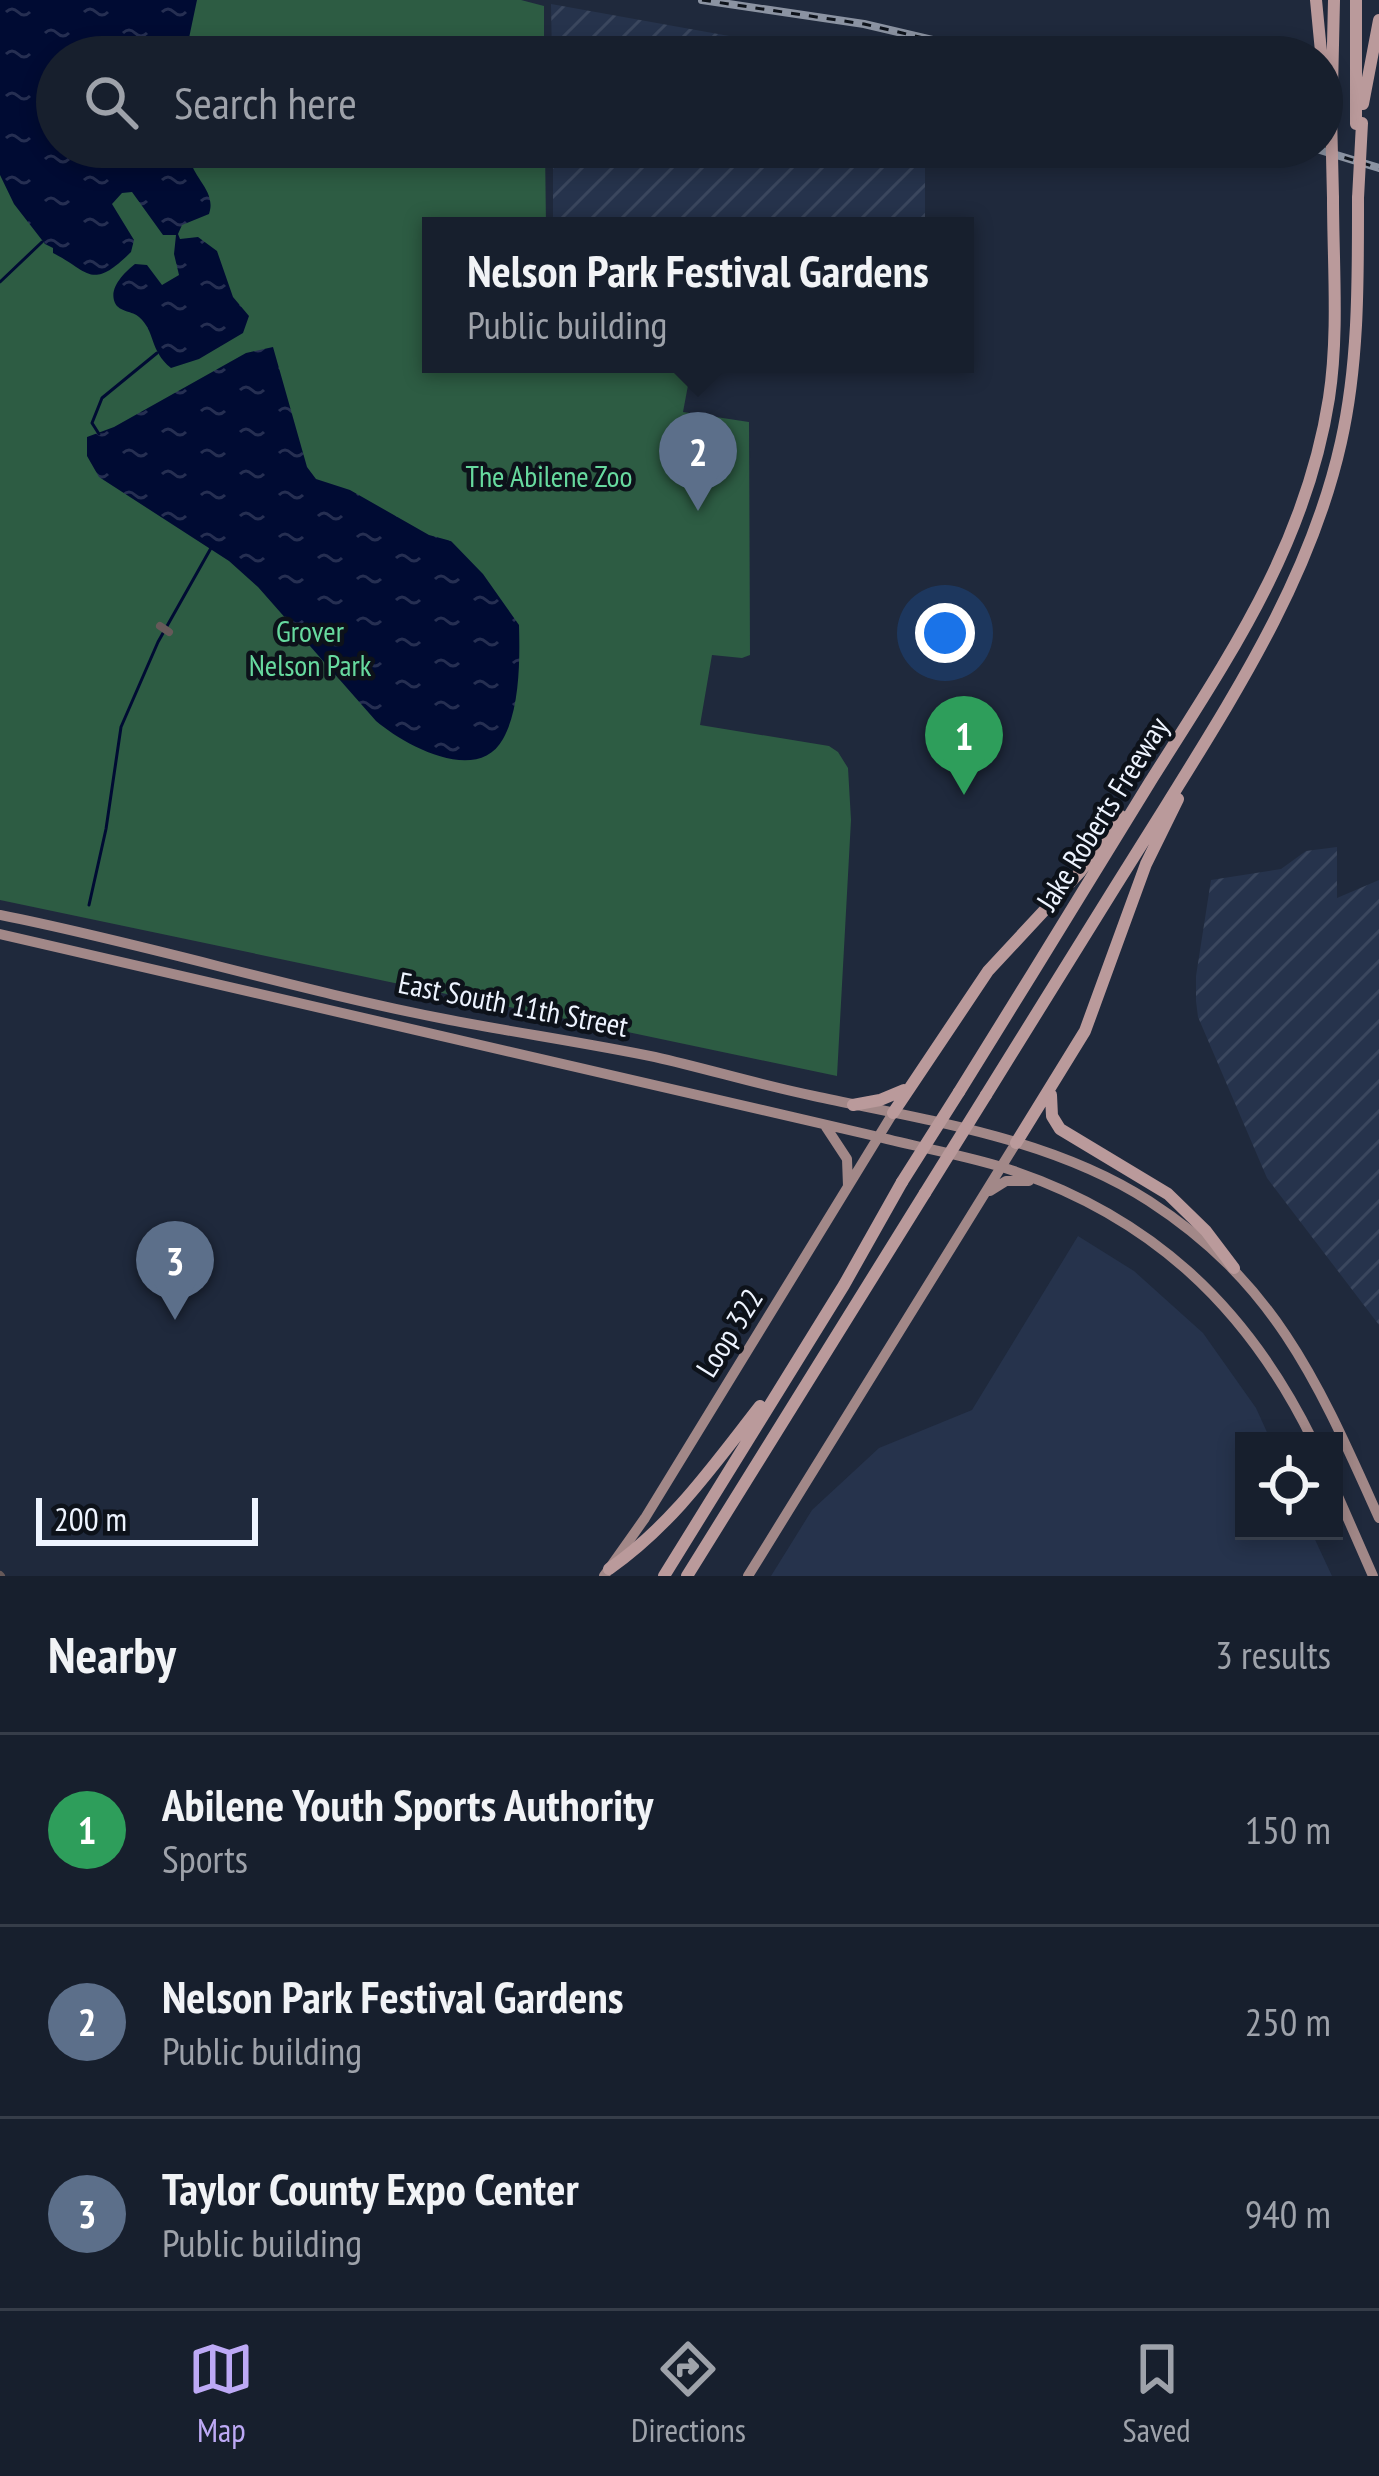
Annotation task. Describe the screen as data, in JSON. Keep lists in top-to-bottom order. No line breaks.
{"streets":{"highway":["Jake Roberts Freeway"],"main road":["East South 11th Street","Loop 322"]},"crossings":[["East South 11th Street","Loop 322"]],"parks":["The Abilene Zoo","Grover Nelson Park"],"scale_bar":"200 m","page":{"search":"Search here","popup":["Nelson Park Festival Gardens","Public building"],"pins":["2","1","3"],"scale":"200 m","heading":["Nearby","3 results"],"list":[{"mark":"1","name":"Abilene Youth Sports Authority","note":"Sports","value":"150 m"},{"mark":"2","name":"Nelson Park Festival Gardens","note":"Public building","value":"250 m"},{"mark":"3","name":"Taylor County Expo Center","note":"Public building","value":"940 m"}],"nav":["Map","Directions","Saved"]}}
